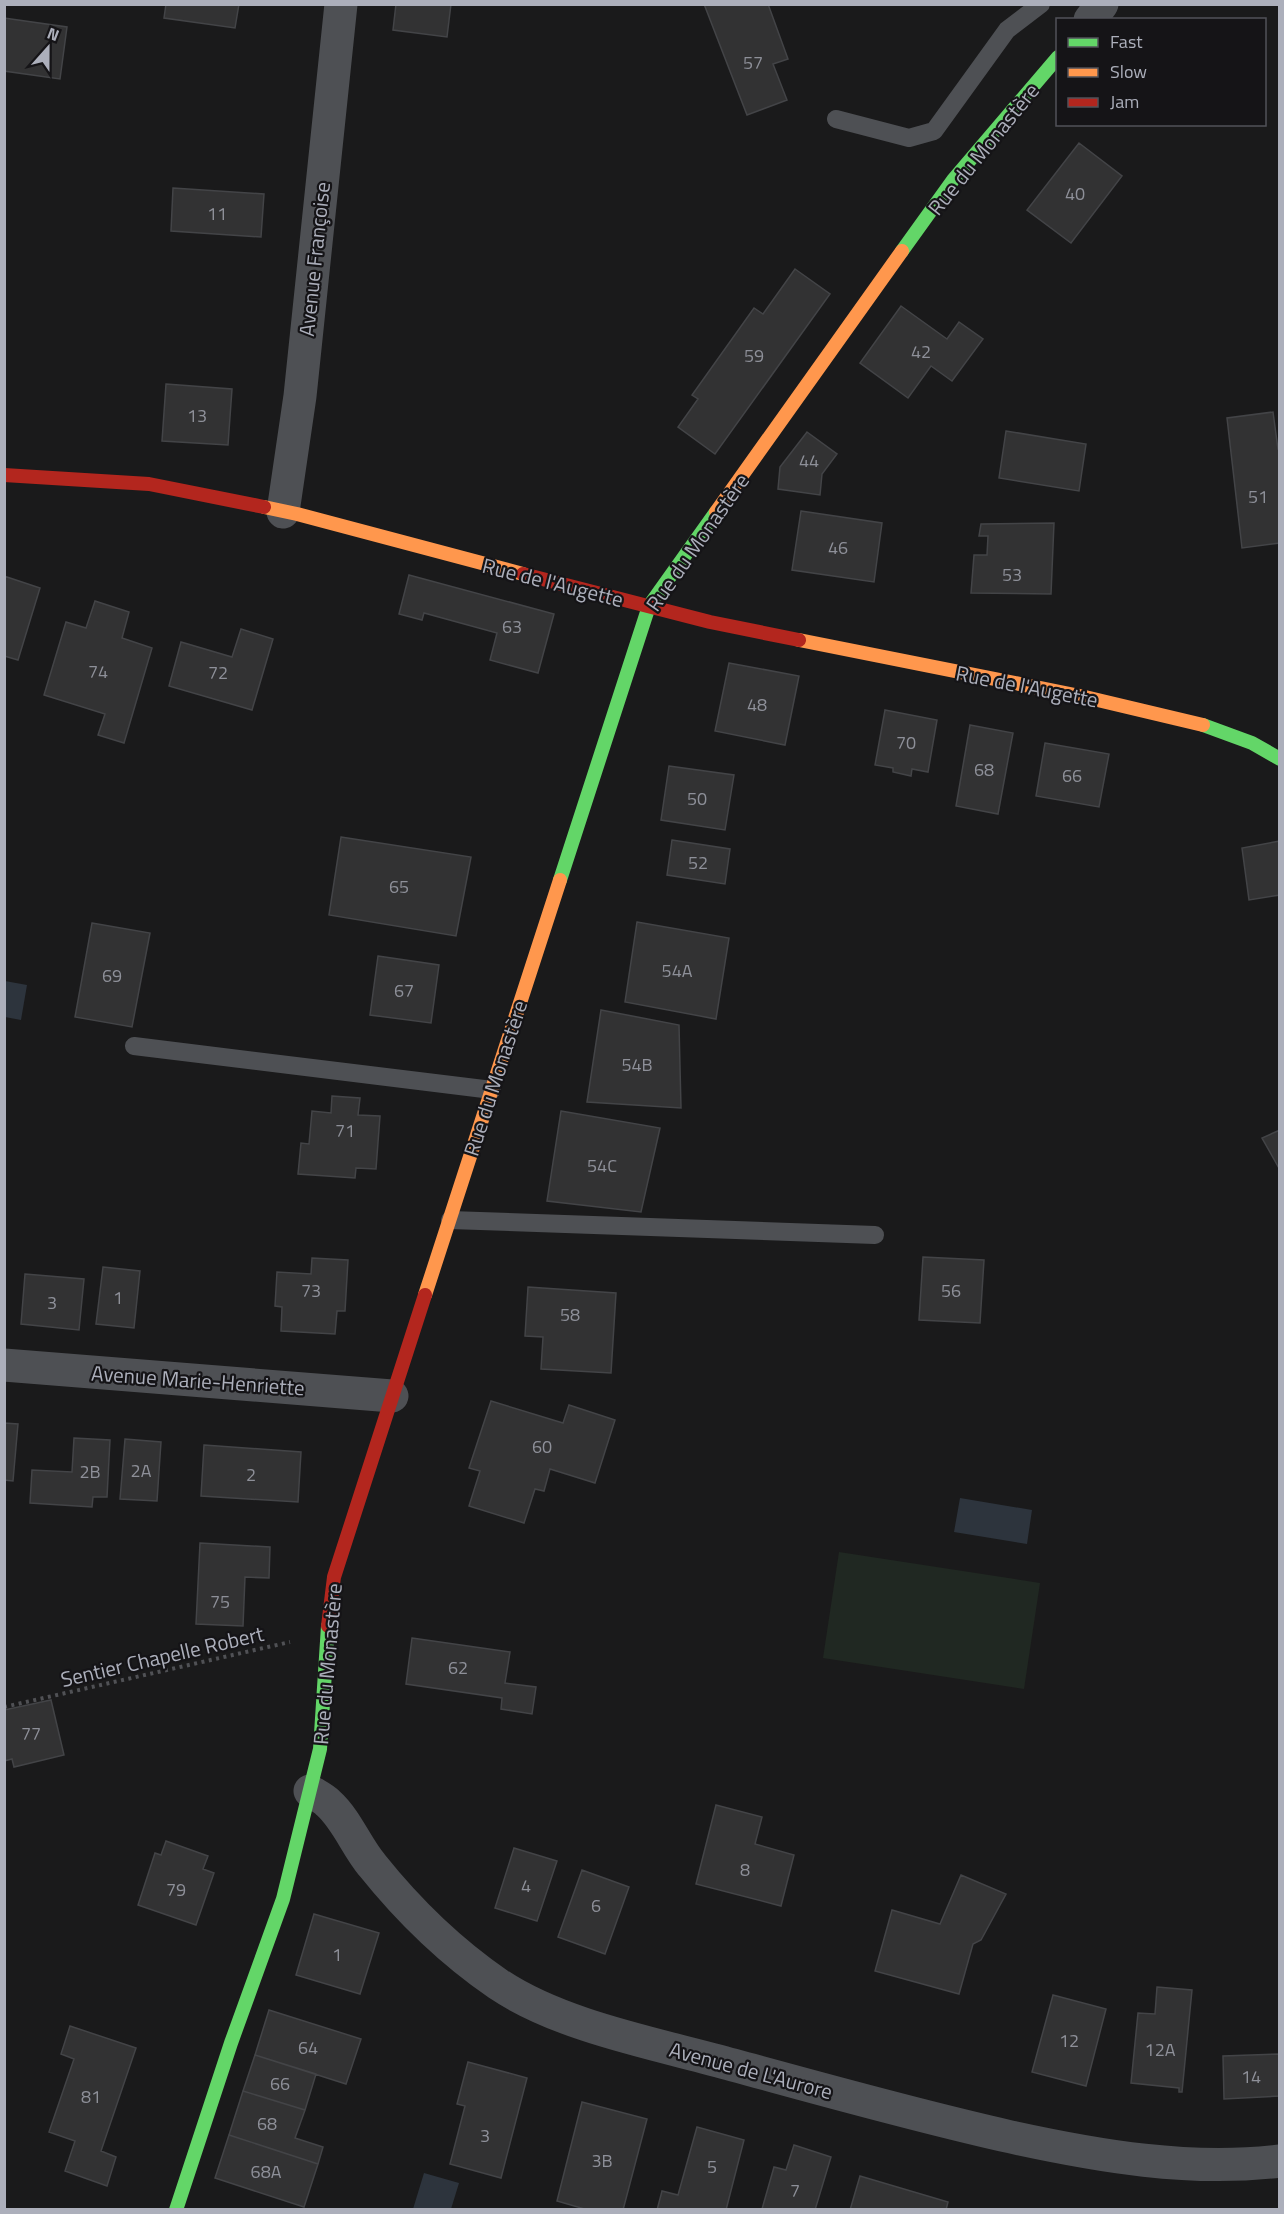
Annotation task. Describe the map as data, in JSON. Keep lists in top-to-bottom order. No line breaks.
{"streets":{"street":["Rue du Monastère","Avenue Françoise","Rue de l'Augette","Avenue Marie-Henriette","Avenue de L'Aurore"],"path":["Sentier Chapelle Robert"]},"crossings":[["Rue du Monastère","Rue de l'Augette"],["Rue du Monastère","Avenue Marie-Henriette"],["Rue du Monastère","Sentier Chapelle Robert"],["Rue du Monastère","Avenue de L'Aurore"],["Avenue Françoise","Rue de l'Augette"]],"house_numbers":["57","40","11","42","59","13","44","51","46","53","63","74","72","48","70","68","66","50","52","65","54A","69","67","54B","71","54C","73","56","1","3","58","60","2A","2B","2","75","62","77","8","4","79","6","1","12","64","12A","14","66","81","68","3","3B","5","68A","7"],"legend":["Fast","Slow","Jam"],"north":"top"}
